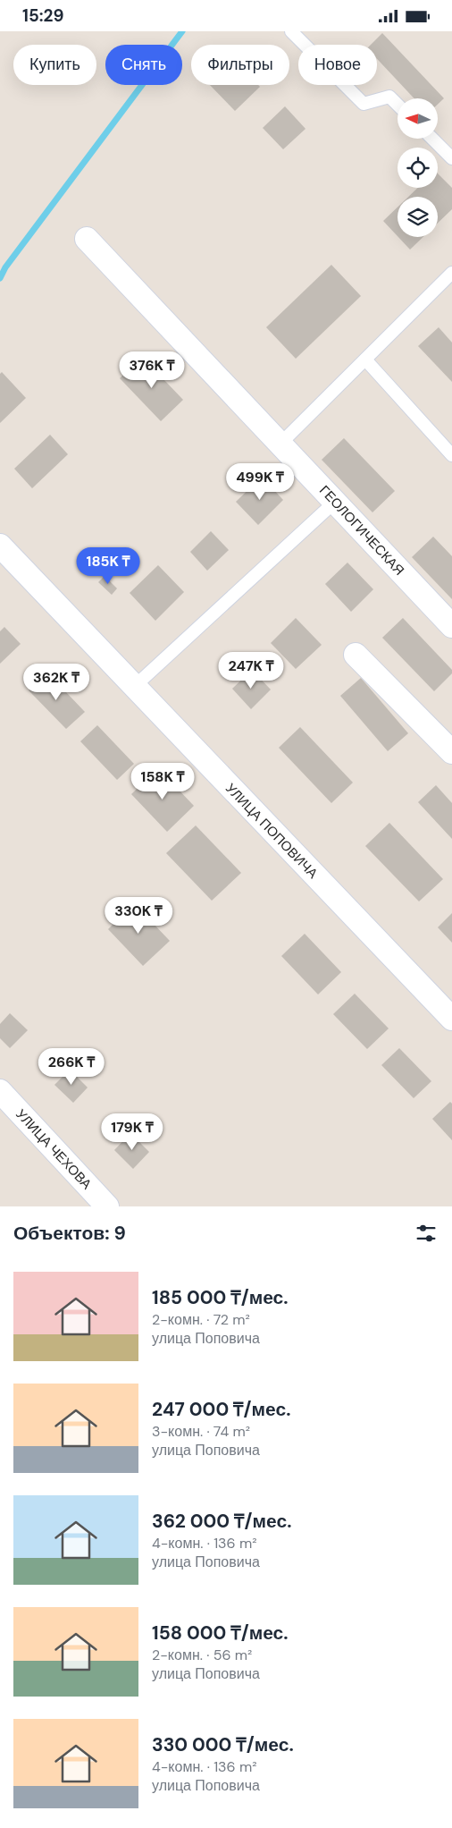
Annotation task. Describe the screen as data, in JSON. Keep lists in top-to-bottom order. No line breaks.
{"streets":{"street":["ГЕОЛОГИЧЕСКАЯ","УЛИЦА ПОПОВИЧА","УЛИЦА ЧЕХОВА"]},"north":"left","page":{"status":"15:29","chip":["Купить","Снять","Фильтры","Новое"],"price":["376K ₸","499K ₸","185K ₸","247K ₸","362K ₸","158K ₸","330K ₸","266K ₸","179K ₸"],"heading":"Объектов: 9","list":[{"name":"185 000 ₸/мес.","note":"2-комн. · 72 m² · улица Поповича"},{"name":"247 000 ₸/мес.","note":"3-комн. · 74 m² · улица Поповича"},{"name":"362 000 ₸/мес.","note":"4-комн. · 136 m² · улица Поповича"},{"name":"158 000 ₸/мес.","note":"2-комн. · 56 m² · улица Поповича"},{"name":"330 000 ₸/мес.","note":"4-комн. · 136 m² · улица Поповича"}]}}
